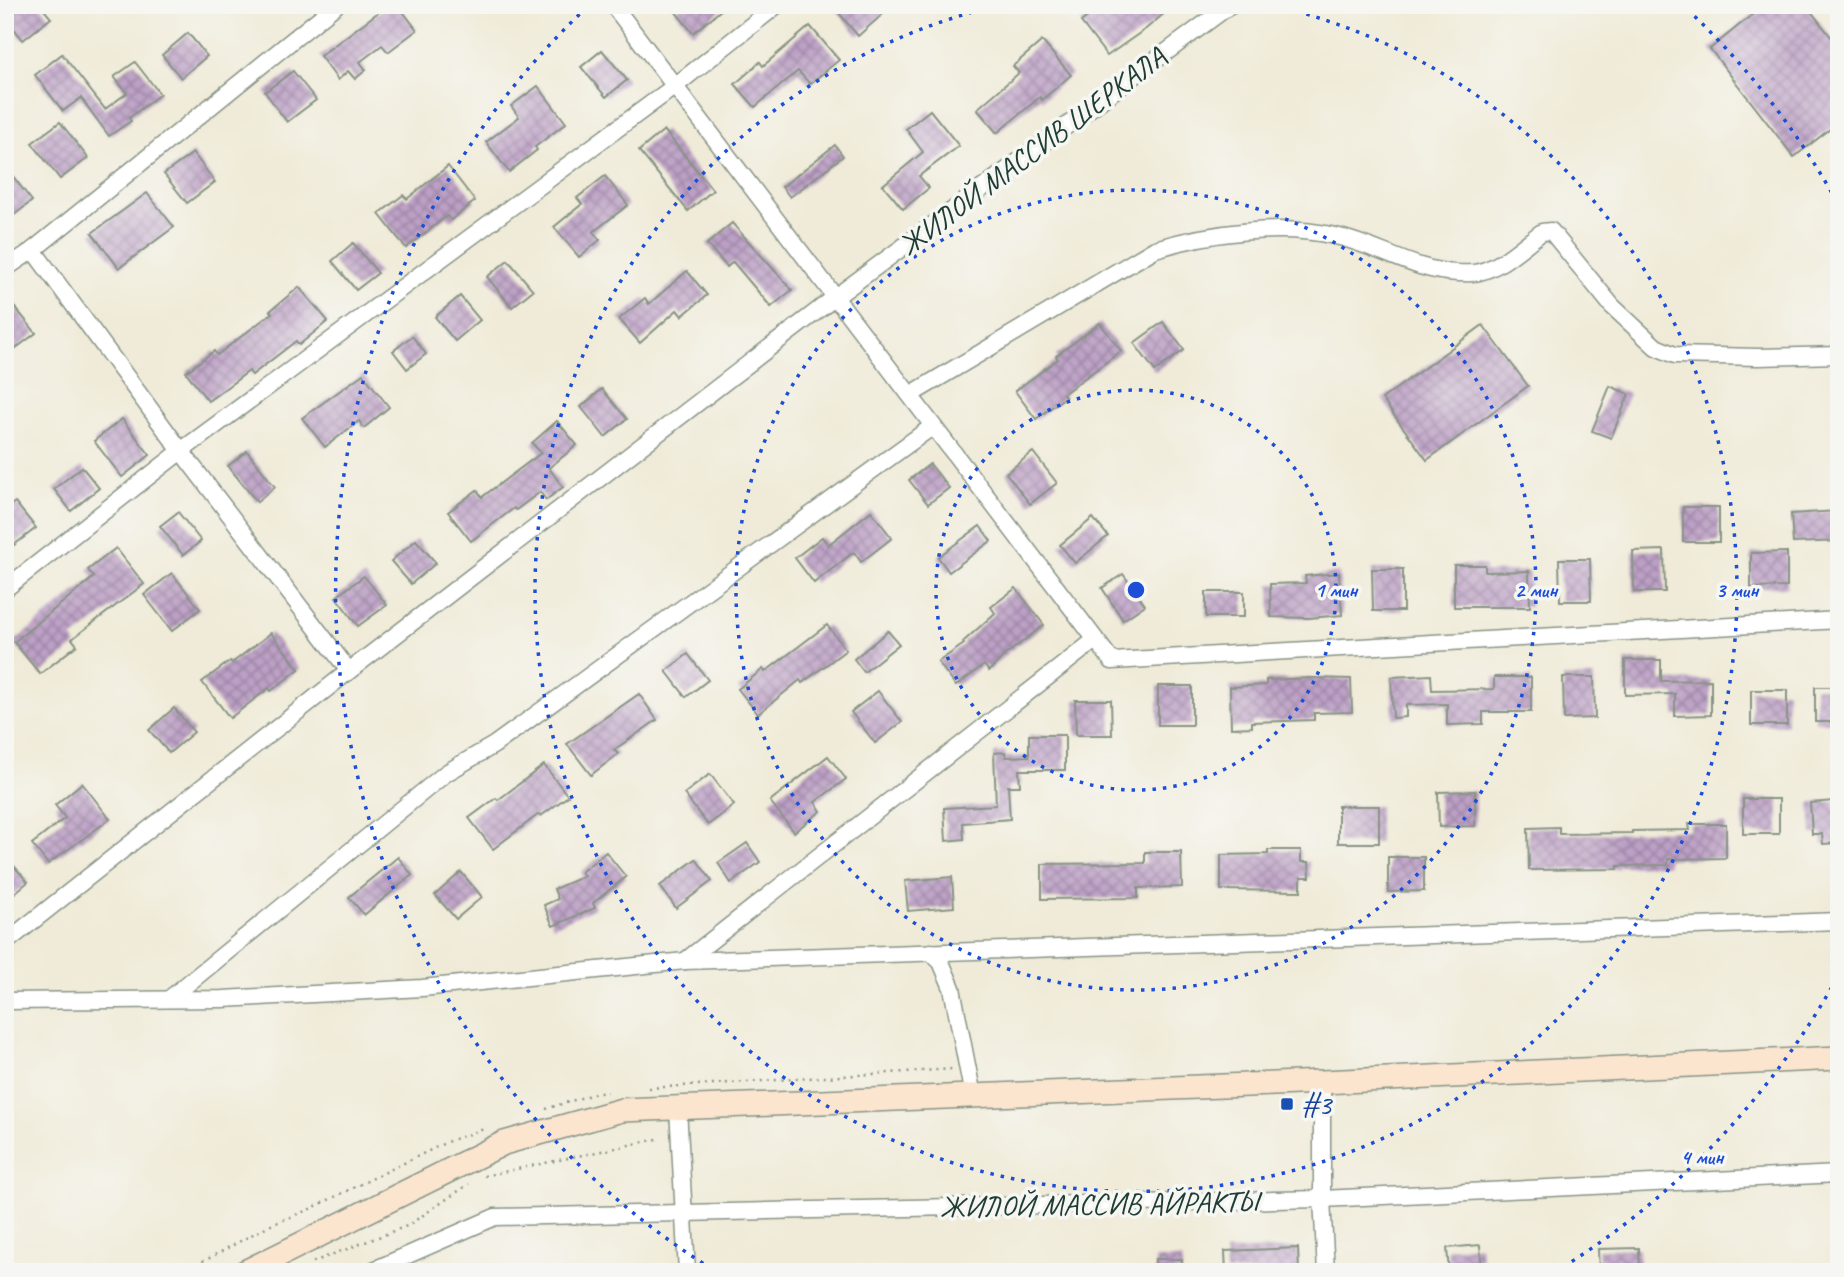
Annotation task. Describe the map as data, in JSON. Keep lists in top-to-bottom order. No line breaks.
{"streets":{"street":["ЖИЛОЙ МАССИВ ШЕРКАЛА","ЖИЛОЙ МАССИВ АЙРАКТЫ"]},"places":{"transit":["#3"]},"rings":["1 мин","2 мин","3 мин","4 мин"]}
